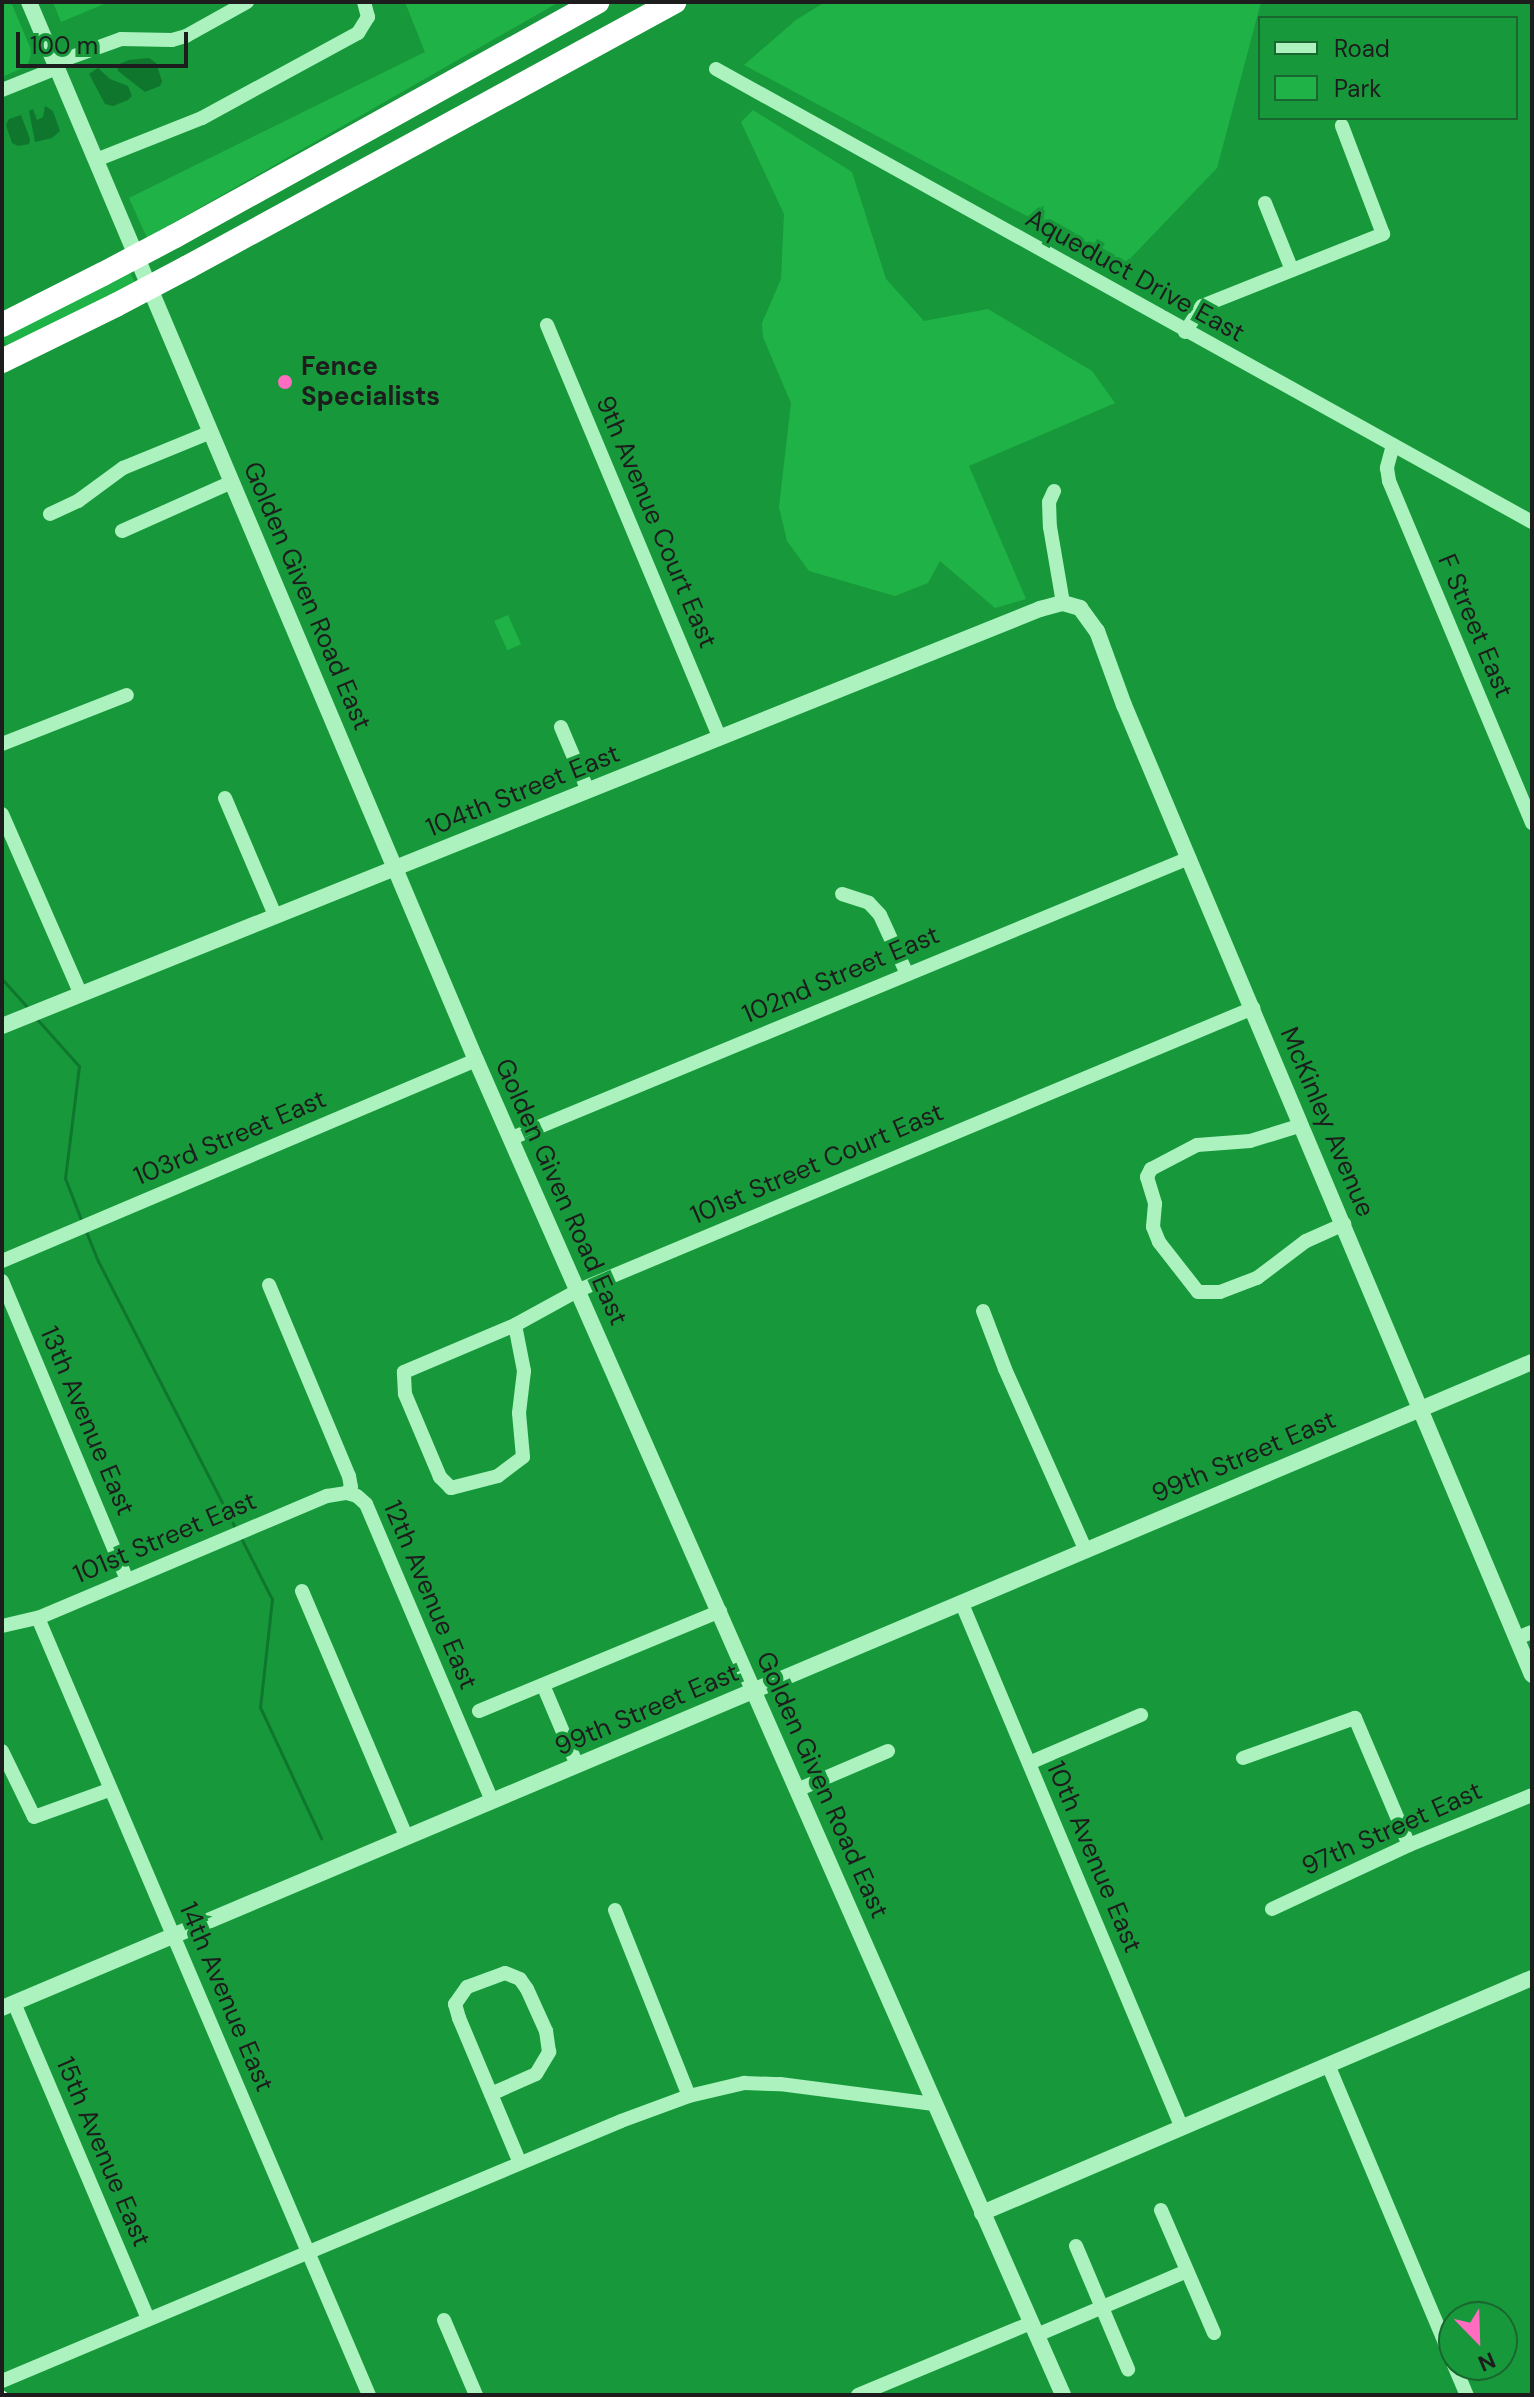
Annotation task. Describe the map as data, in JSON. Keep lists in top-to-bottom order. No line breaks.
{"streets":{"street":["Aqueduct Drive East","9th Avenue Court East","Golden Given Road East","F Street East","104th Street East","102nd Street East","McKinley Avenue","103rd Street East","101st Street Court East","13th Avenue East","99th Street East","101st Street East","12th Avenue East","97th Street East","10th Avenue East","14th Avenue East","15th Avenue East"]},"crossings":[["Aqueduct Drive East","F Street East"],["9th Avenue Court East","104th Street East"],["Golden Given Road East","104th Street East"],["Golden Given Road East","102nd Street East"],["Golden Given Road East","103rd Street East"],["Golden Given Road East","101st Street Court East"],["Golden Given Road East","99th Street East"],["104th Street East","McKinley Avenue"],["102nd Street East","McKinley Avenue"],["McKinley Avenue","101st Street Court East"],["McKinley Avenue","99th Street East"],["13th Avenue East","101st Street East"],["99th Street East","12th Avenue East"],["99th Street East","10th Avenue East"],["99th Street East","14th Avenue East"],["99th Street East","15th Avenue East"],["101st Street East","12th Avenue East"],["101st Street East","14th Avenue East"]],"places":["Fence Specialists"],"legend":["Road","Park"],"scale_bar":"100 m","north":"bottom right"}
